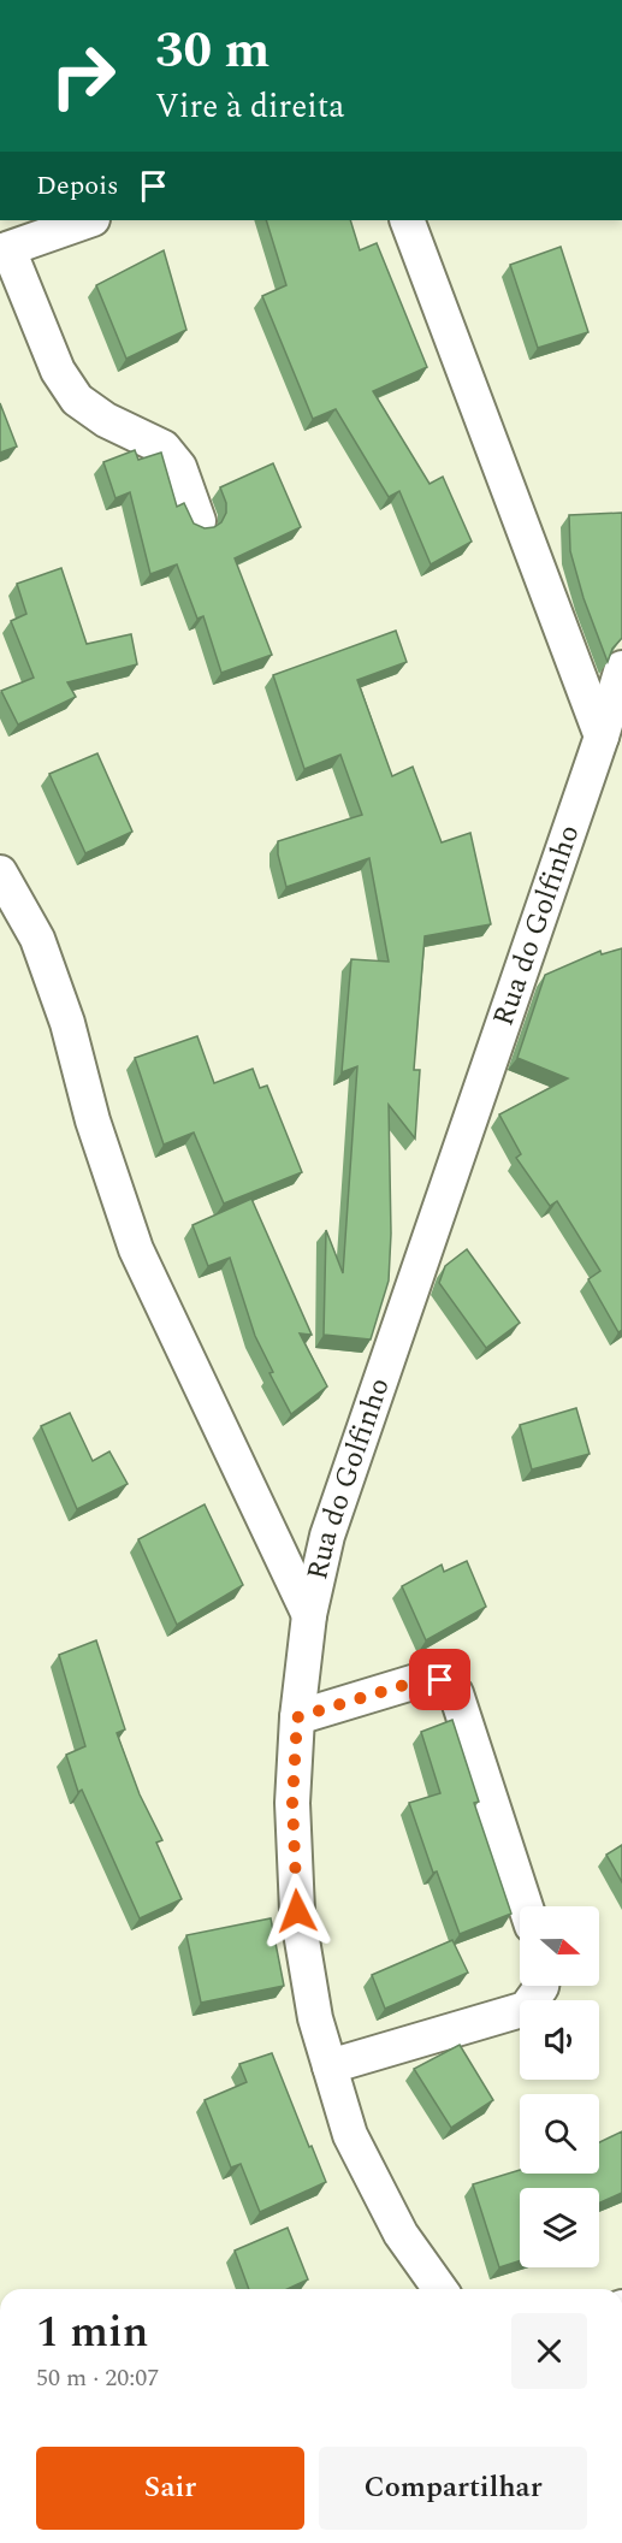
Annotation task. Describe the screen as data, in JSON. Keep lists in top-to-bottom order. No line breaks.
{"streets":{"street":["Rua do Golfinho"]},"north":"right","page":{"turn":["30 m","Vire à direita"],"then":"Depois","heading":["1 min","50 m · 20:07"],"buttons":["Sair","Compartilhar"]}}
